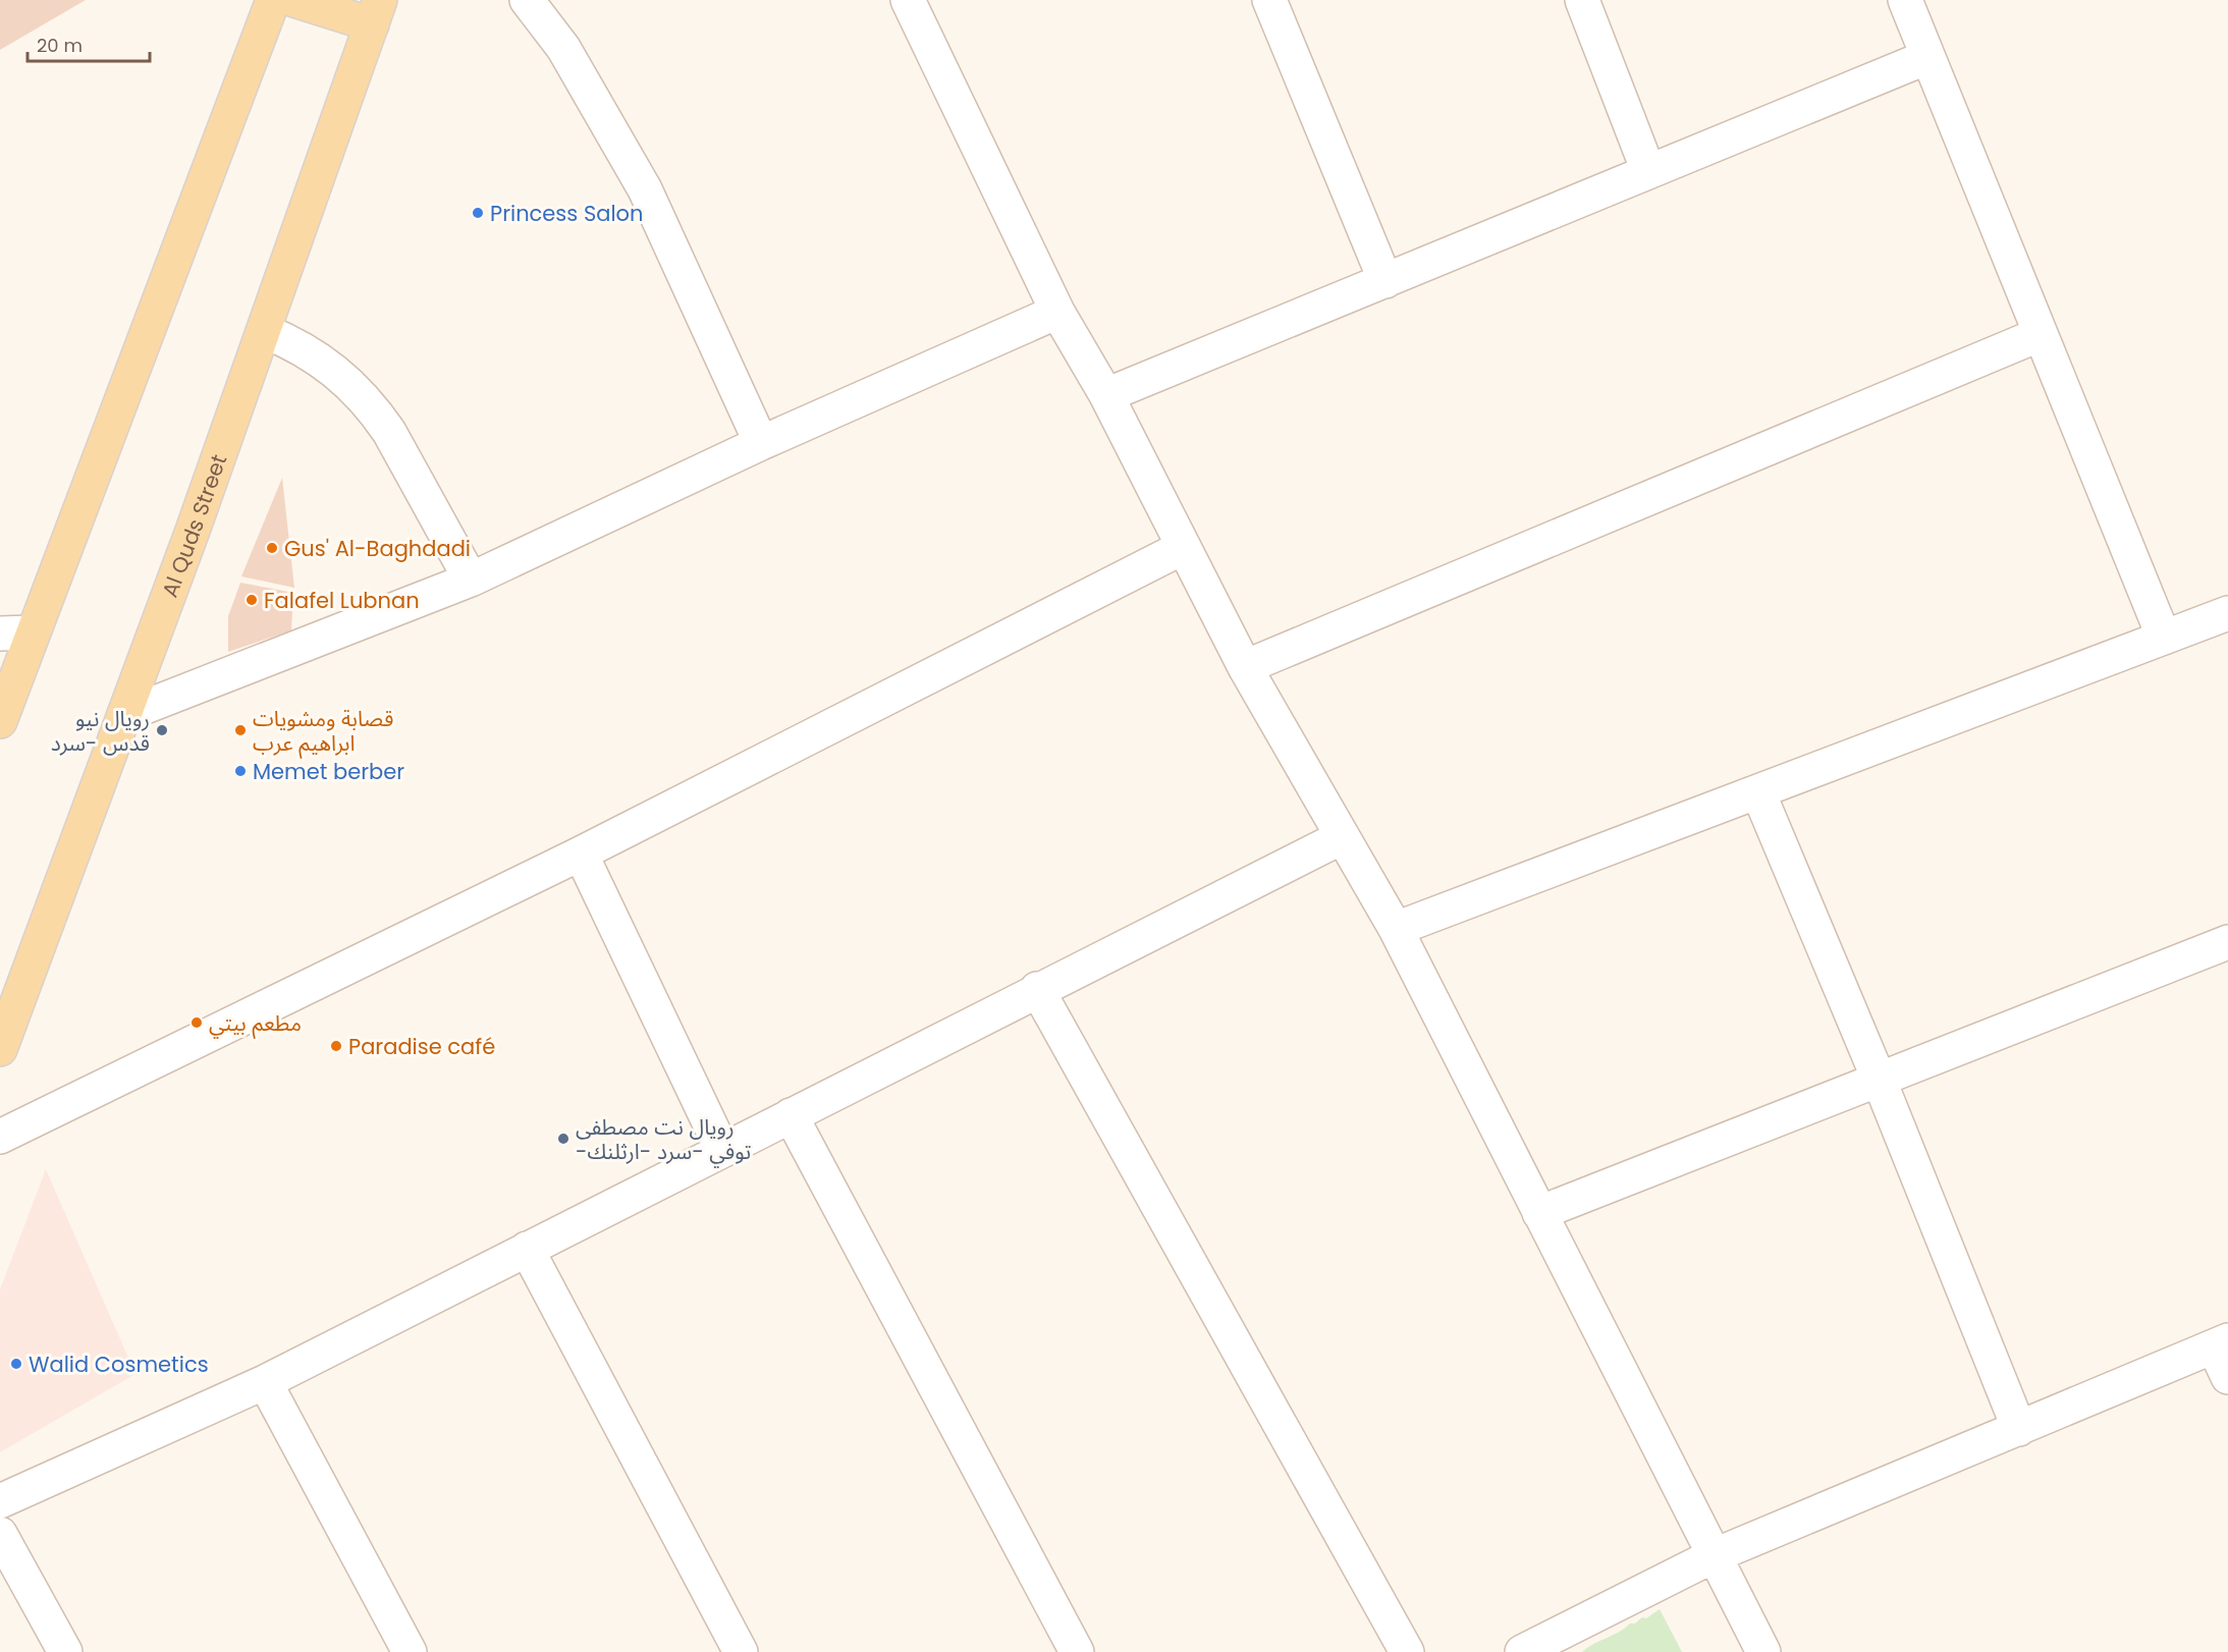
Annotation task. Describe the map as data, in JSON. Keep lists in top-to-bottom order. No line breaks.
{"streets":{"main road":["Al Quds Street"]},"places":["Princess Salon","Gus' Al-Baghdadi","Falafel Lubnan","رويال نيو قدس -سرد","قصابة ومشويات ابراهيم عرب","Memet berber","مطعم بيتي","Paradise café","رويال نت مصطفى -توفي -سرد -ارثلنك","Walid Cosmetics"],"scale_bar":"20 m"}
